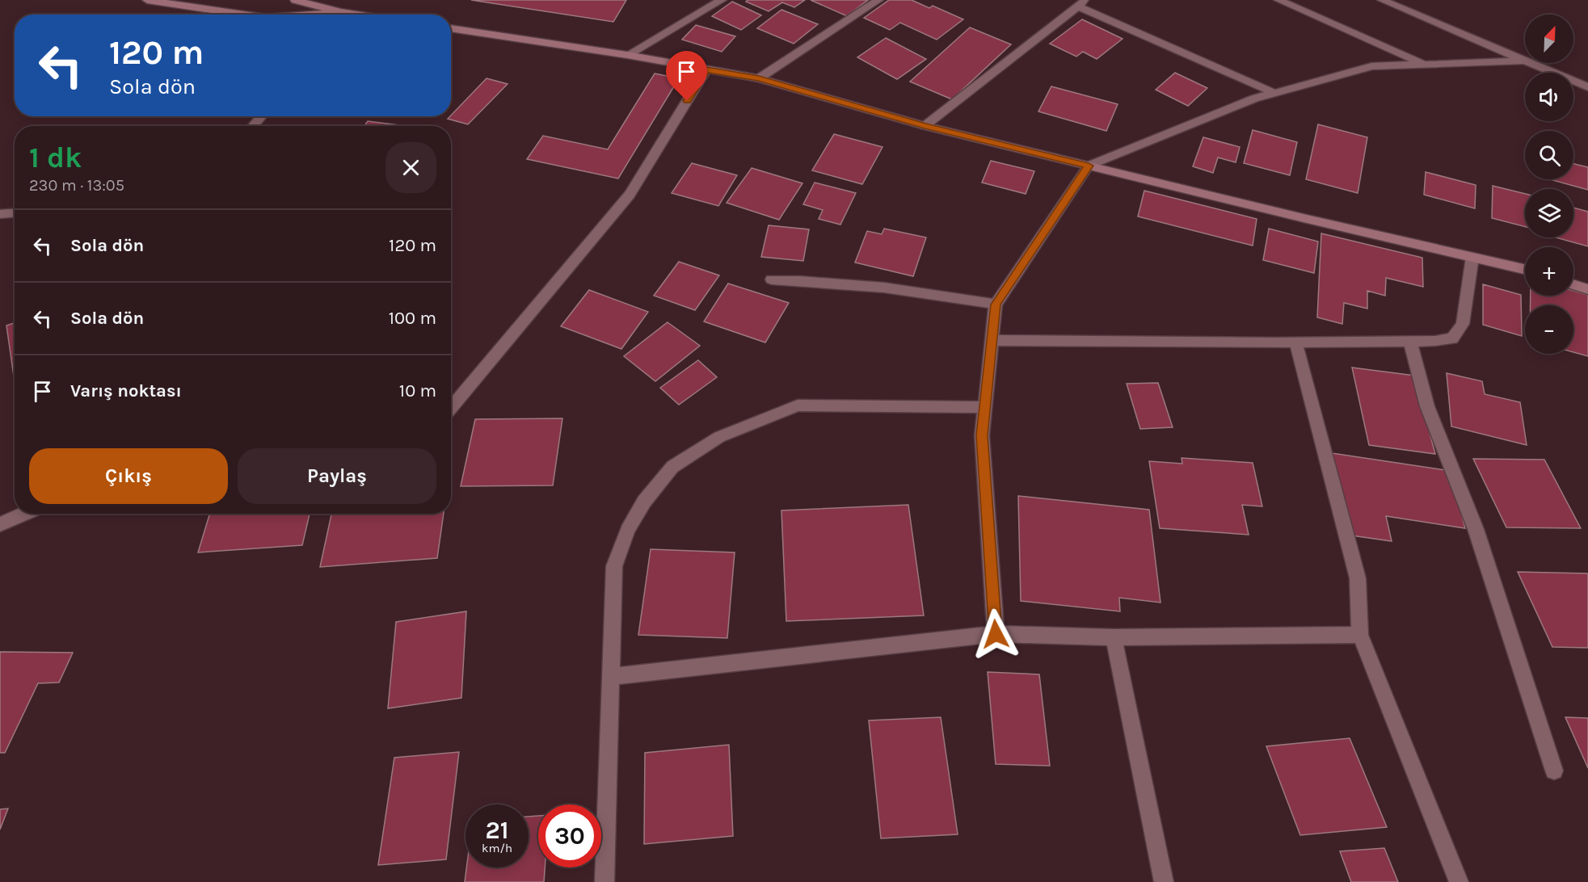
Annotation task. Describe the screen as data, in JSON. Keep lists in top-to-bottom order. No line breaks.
{"north":"top right","page":{"map_buttons":["+","−"],"turn":["120 m","Sola dön"],"heading":["1 dk","230 m · 13:05"],"list":[{"name":"Sola dön","value":"120 m"},{"name":"Sola dön","value":"100 m"},{"name":"Varış noktası","value":"10 m"}],"buttons":["Çıkış","Paylaş"],"speed":"21 km/h","limit":"30"}}
